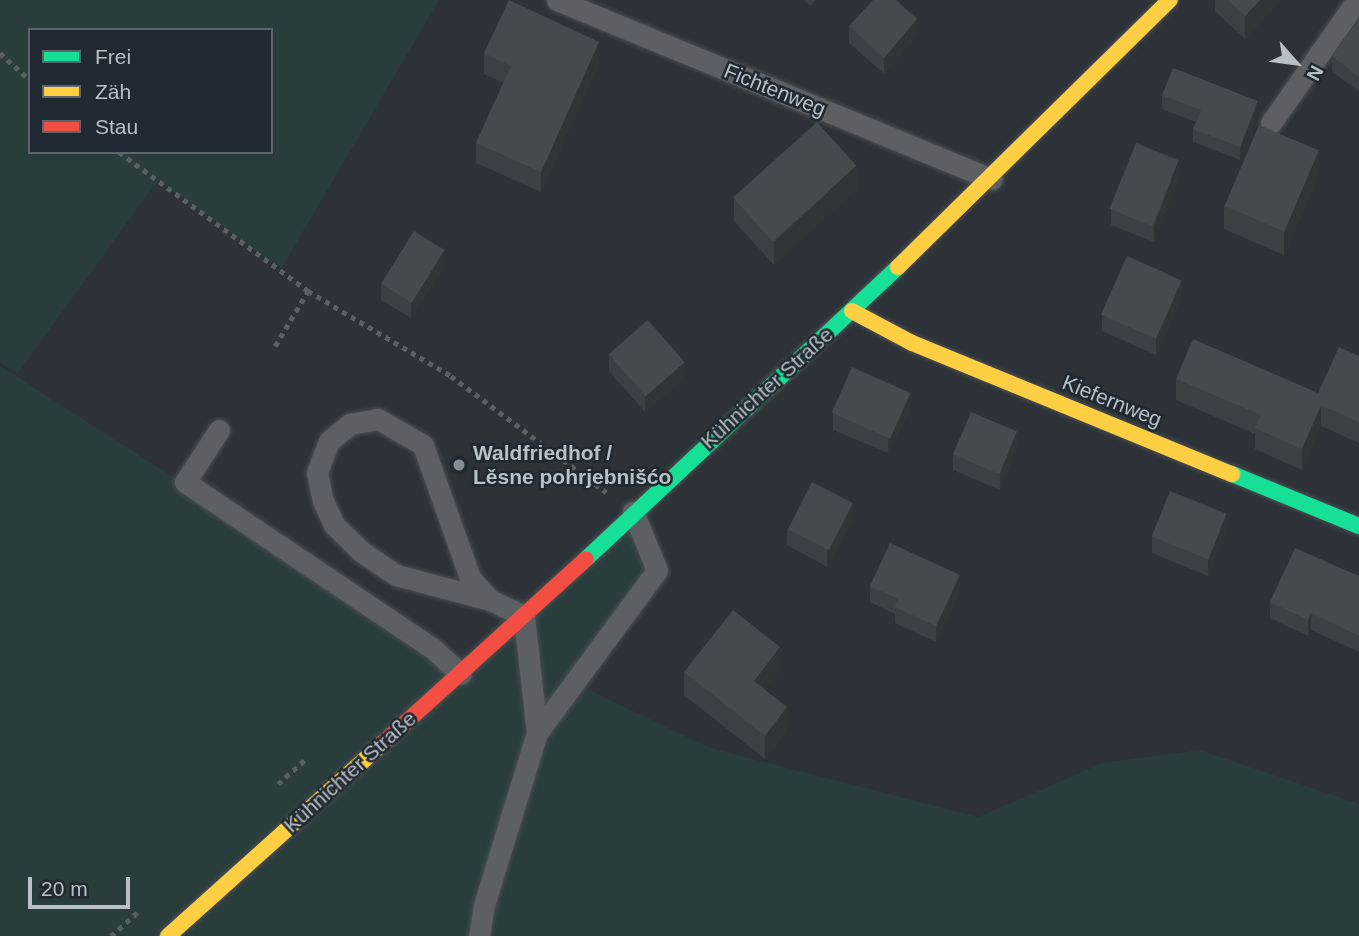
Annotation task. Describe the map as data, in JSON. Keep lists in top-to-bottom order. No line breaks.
{"streets":{"street":["Kühnichter Straße","Kiefernweg"],"lane":["Fichtenweg"]},"crossings":[["Fichtenweg","Kühnichter Straße"],["Kühnichter Straße","Kiefernweg"]],"places":["Waldfriedhof / Lěsne pohrjebnišćo"],"legend":["Frei","Zäh","Stau"],"scale_bar":"20 m","north":"bottom right"}
